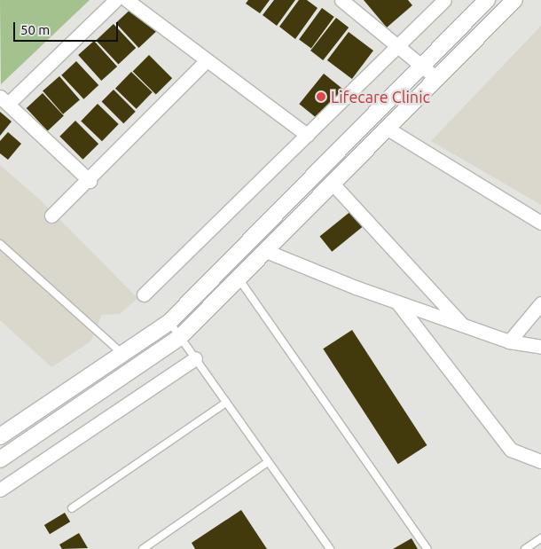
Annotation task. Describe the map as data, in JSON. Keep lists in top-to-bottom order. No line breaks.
{"places":["Lifecare Clinic"],"scale_bar":"50 m"}
